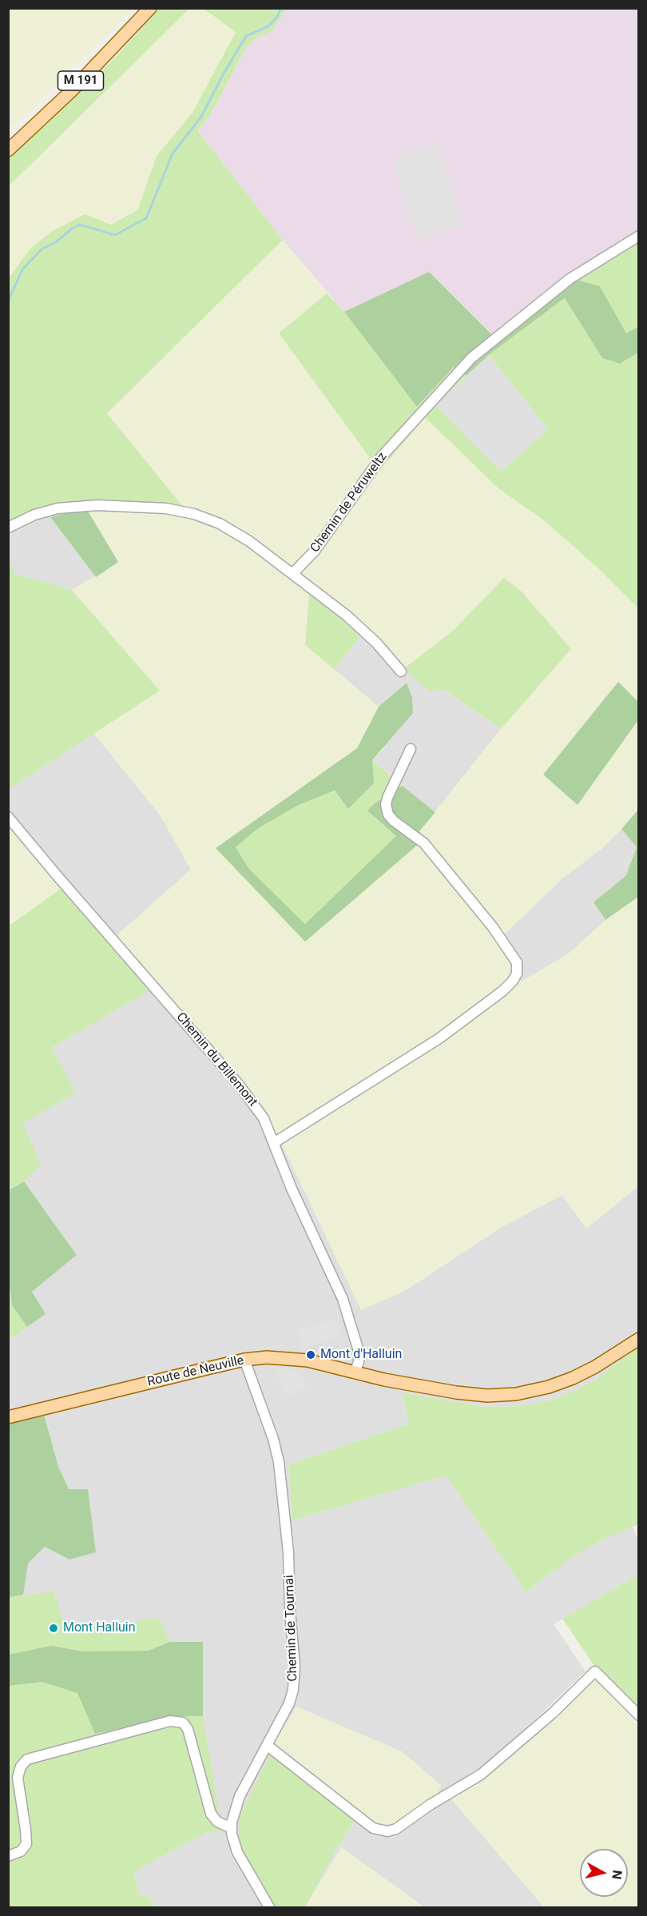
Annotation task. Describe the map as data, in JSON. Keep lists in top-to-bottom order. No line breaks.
{"streets":{"main road":["M 191","Route de Neuville"],"street":["Chemin de Péruweltz","Chemin du Billemont","Chemin de Tournai"]},"crossings":[["Chemin du Billemont","Route de Neuville"],["Route de Neuville","Chemin de Tournai"]],"places":["Mont d'Halluin","Mont Halluin"],"north":"right"}
